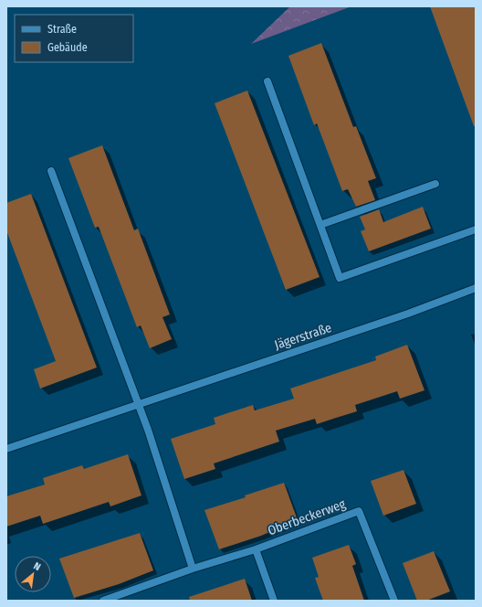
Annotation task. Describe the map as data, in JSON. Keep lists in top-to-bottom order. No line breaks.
{"streets":{"street":["Jägerstraße","Oberbeckerweg"]},"legend":["Straße","Gebäude"],"north":"top right"}
